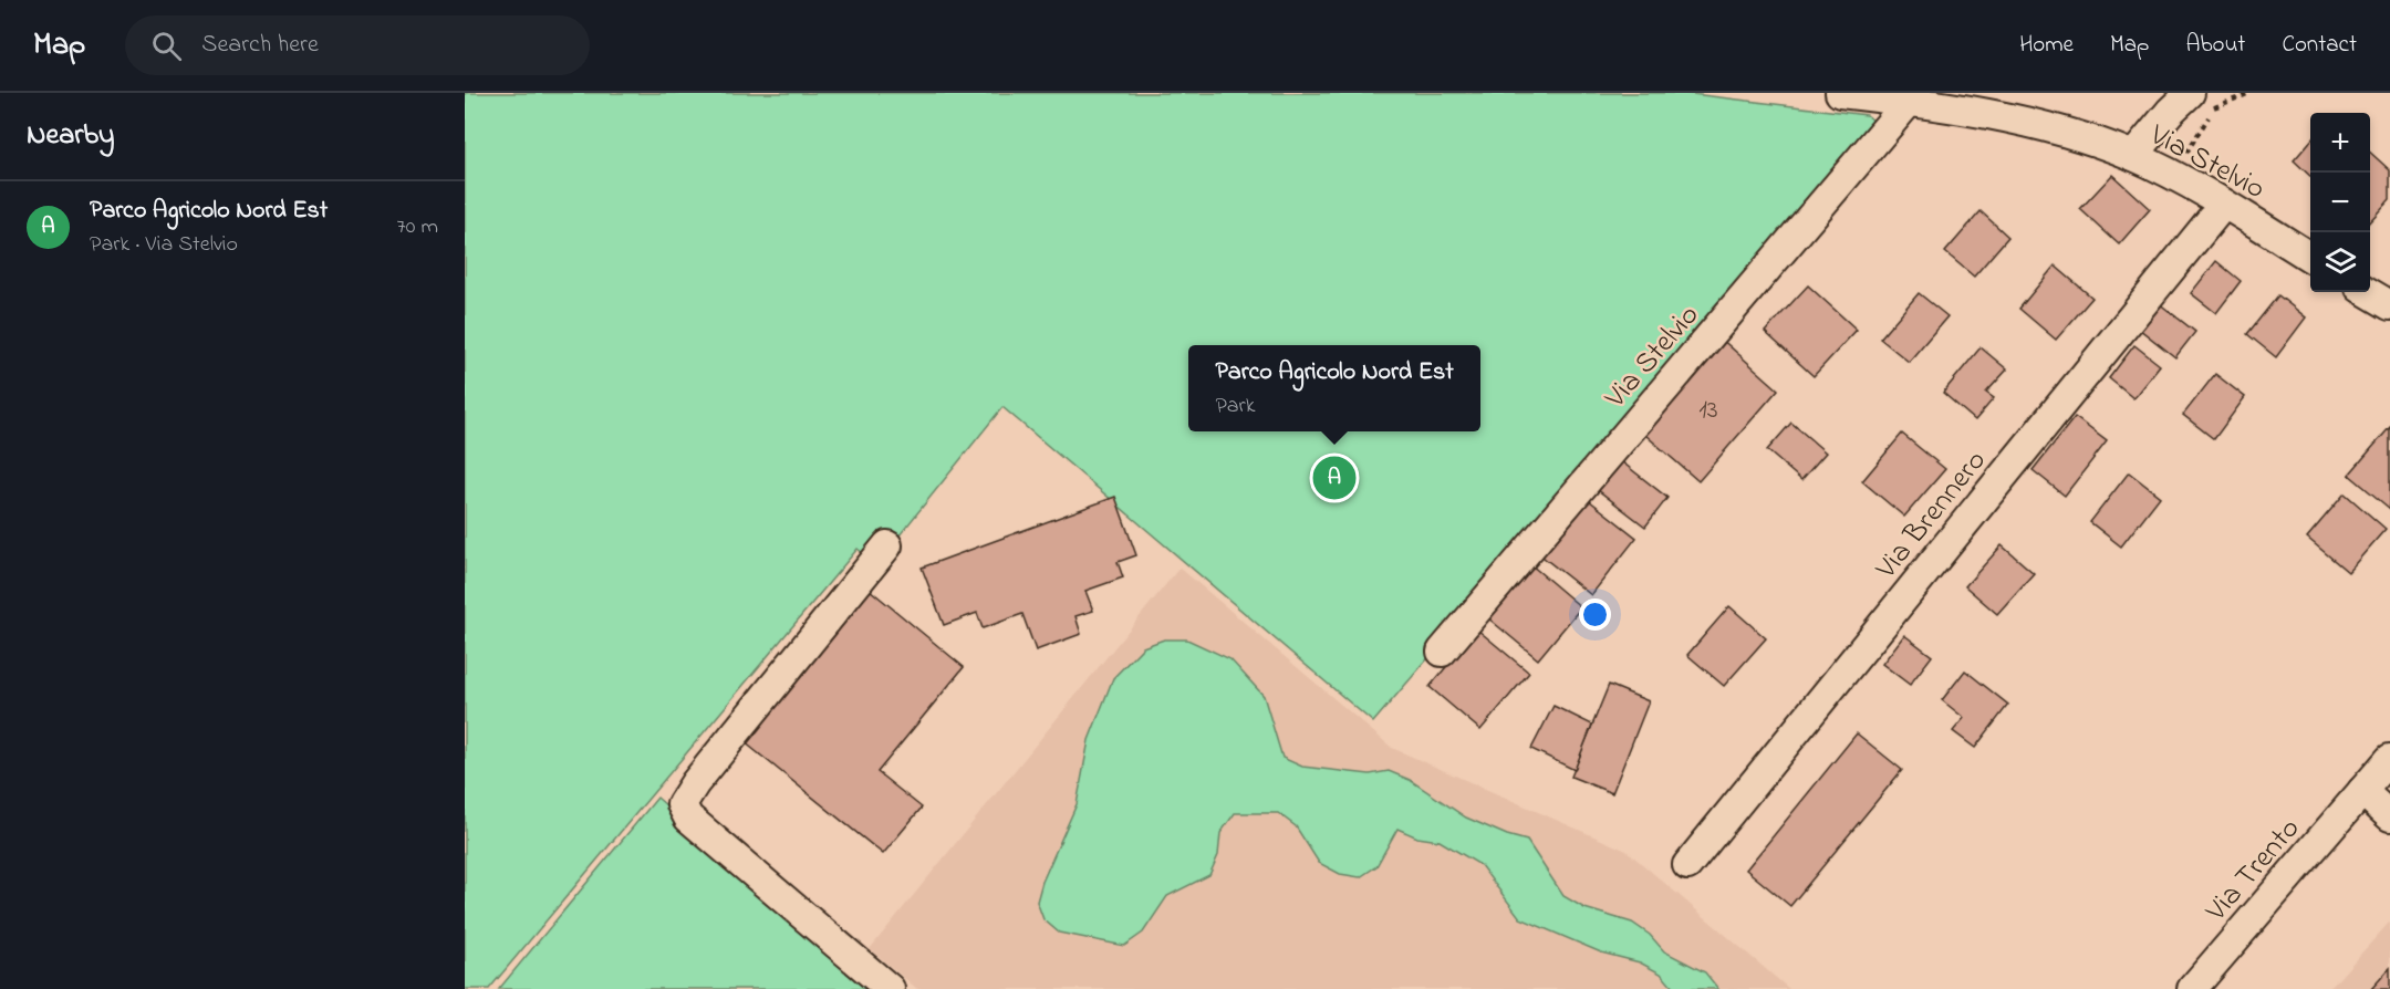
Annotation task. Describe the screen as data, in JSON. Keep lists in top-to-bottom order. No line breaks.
{"streets":{"street":["Via Stelvio","Via Brennero","Via Trento"]},"crossings":[["Via Stelvio","Via Brennero"]],"house_numbers":["13"],"page":{"header":"Map","search":"Search here","nav":["Home","Map","About","Contact"],"heading":"Nearby","map_buttons":["+","−"],"list":[{"mark":"A","name":"Parco Agricolo Nord Est","note":"Park · Via Stelvio","value":"70 m"}],"popup":["Parco Agricolo Nord Est","Park"],"pins":"A"}}
